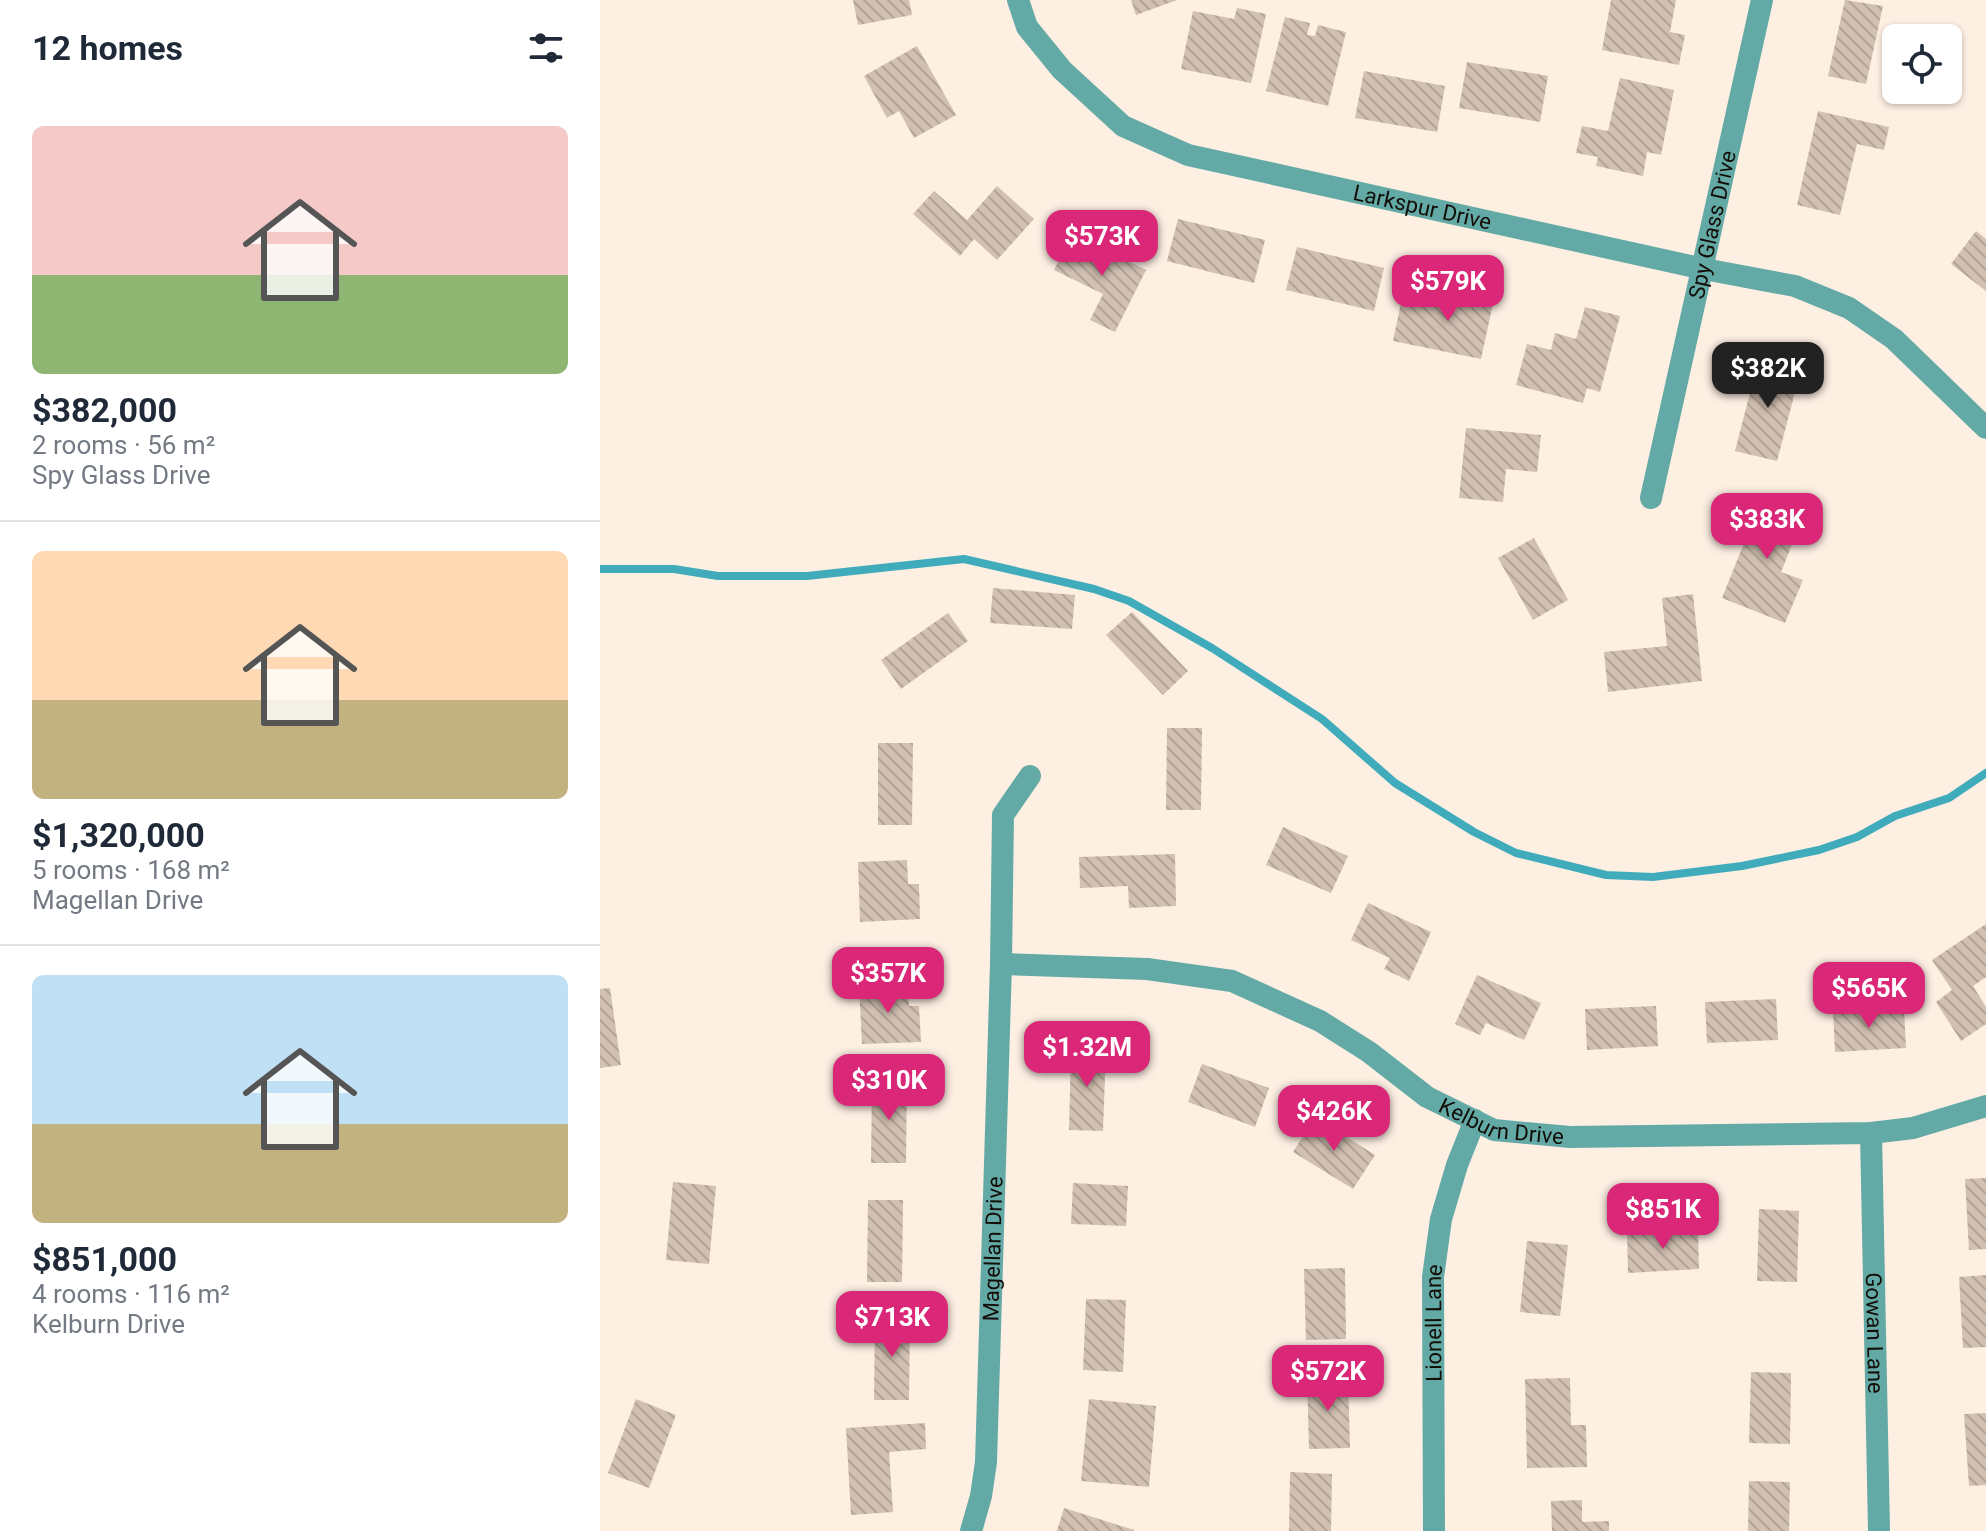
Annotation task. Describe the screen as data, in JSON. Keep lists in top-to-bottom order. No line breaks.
{"streets":{"street":["Larkspur Drive","Spy Glass Drive","Kelburn Drive","Magellan Drive","Lionell Lane","Gowan Lane"]},"crossings":[["Larkspur Drive","Spy Glass Drive"],["Kelburn Drive","Magellan Drive"],["Kelburn Drive","Lionell Lane"],["Kelburn Drive","Gowan Lane"]],"page":{"heading":"12 homes","list":[{"name":"$382,000","note":"2 rooms · 56 m² · Spy Glass Drive"},{"name":"$1,320,000","note":"5 rooms · 168 m² · Magellan Drive"},{"name":"$851,000","note":"4 rooms · 116 m² · Kelburn Drive"}],"price":["$573K","$579K","$382K","$383K","$357K","$565K","$1.32M","$310K","$426K","$851K","$713K","$572K"]}}
